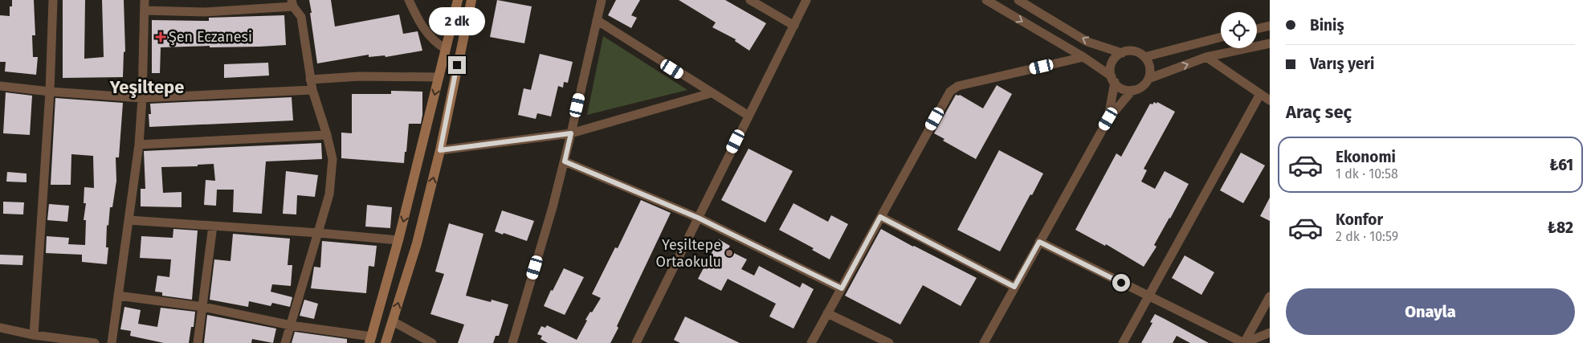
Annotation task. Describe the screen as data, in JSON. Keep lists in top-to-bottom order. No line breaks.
{"districts":["Yeşiltepe"],"places":{"health":["Şen Eczanesi"],"other":["Yeşiltepe Ortaokulu"]},"page":{"banner":["Biniş","Varış yeri"],"bubble":"2 dk","heading":"Araç seç","list":[{"name":"Ekonomi","note":"1 dk · 10:58","value":"₺61"},{"name":"Konfor","note":"2 dk · 10:59","value":"₺82"}],"buttons":"Onayla"}}
